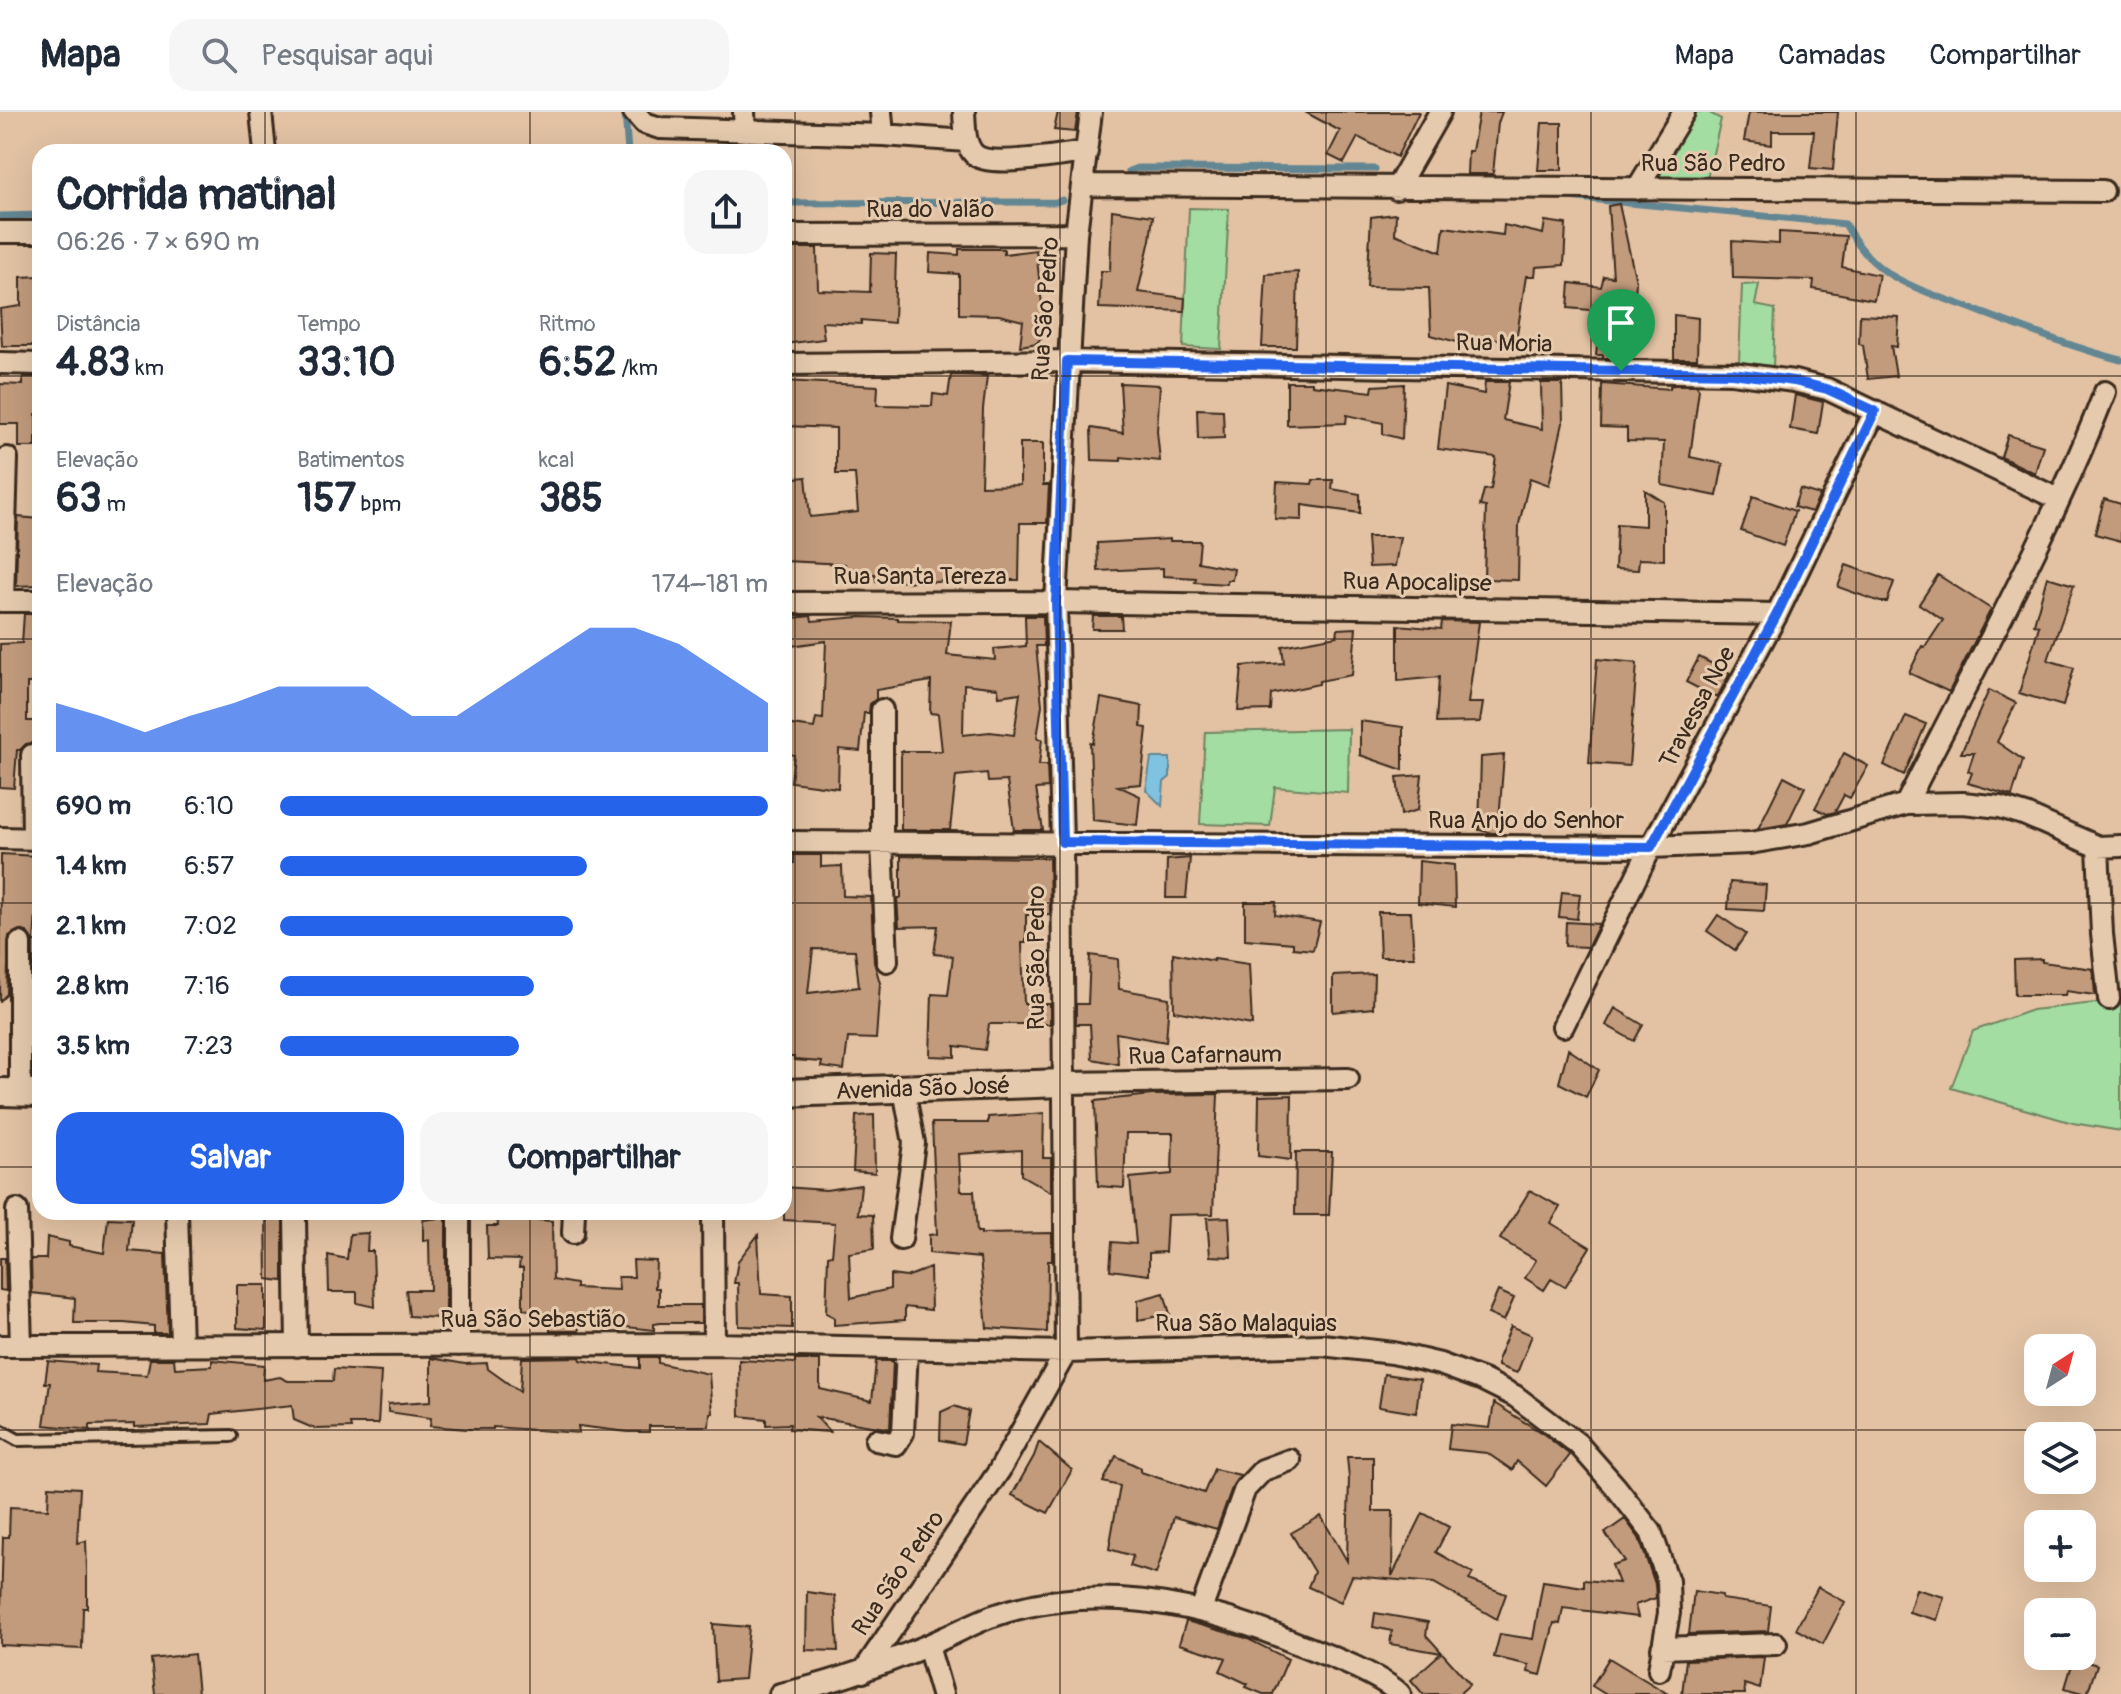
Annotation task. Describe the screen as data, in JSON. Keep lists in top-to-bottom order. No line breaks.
{"streets":{"street":["Rua São Pedro","Rua do Valão","Rua Moria","Rua Santa Tereza","Rua Apocalipse","Travessa Noe","Rua Anjo do Senhor","Rua Cafarnaum","Avenida São José","Rua São Sebastião","Rua São Malaquias"]},"crossings":[["Rua São Pedro","Rua do Valão"],["Rua São Pedro","Rua Moria"],["Rua São Pedro","Rua Santa Tereza"],["Rua São Pedro","Rua Apocalipse"],["Rua São Pedro","Rua Anjo do Senhor"],["Rua São Pedro","Rua Cafarnaum"],["Rua São Pedro","Avenida São José"],["Rua São Pedro","Rua São Sebastião"],["Rua São Pedro","Rua São Malaquias"],["Rua Moria","Travessa Noe"],["Rua Santa Tereza","Rua Apocalipse"],["Rua Apocalipse","Travessa Noe"],["Travessa Noe","Rua Anjo do Senhor"],["Rua Cafarnaum","Avenida São José"],["Rua São Sebastião","Rua São Malaquias"]],"north":"top right","page":{"header":"Mapa","search":"Pesquisar aqui","nav":["Mapa","Camadas","Compartilhar"],"heading":["Corrida matinal","06:26 · 7 × 690 m"],"stats":[["Distância","4.83 km"],["Tempo","33:10"],["Ritmo","6:52 /km"],["Elevação","63 m"],["Batimentos","157 bpm"],["kcal","385"]],"chart":["Elevação","174–181 m"],"list":[{"name":"690 m","note":"6:10"},{"name":"1.4 km","note":"6:57"},{"name":"2.1 km","note":"7:02"},{"name":"2.8 km","note":"7:16"},{"name":"3.5 km","note":"7:23"}],"buttons":["Salvar","Compartilhar"],"map_buttons":["+","−"]}}
